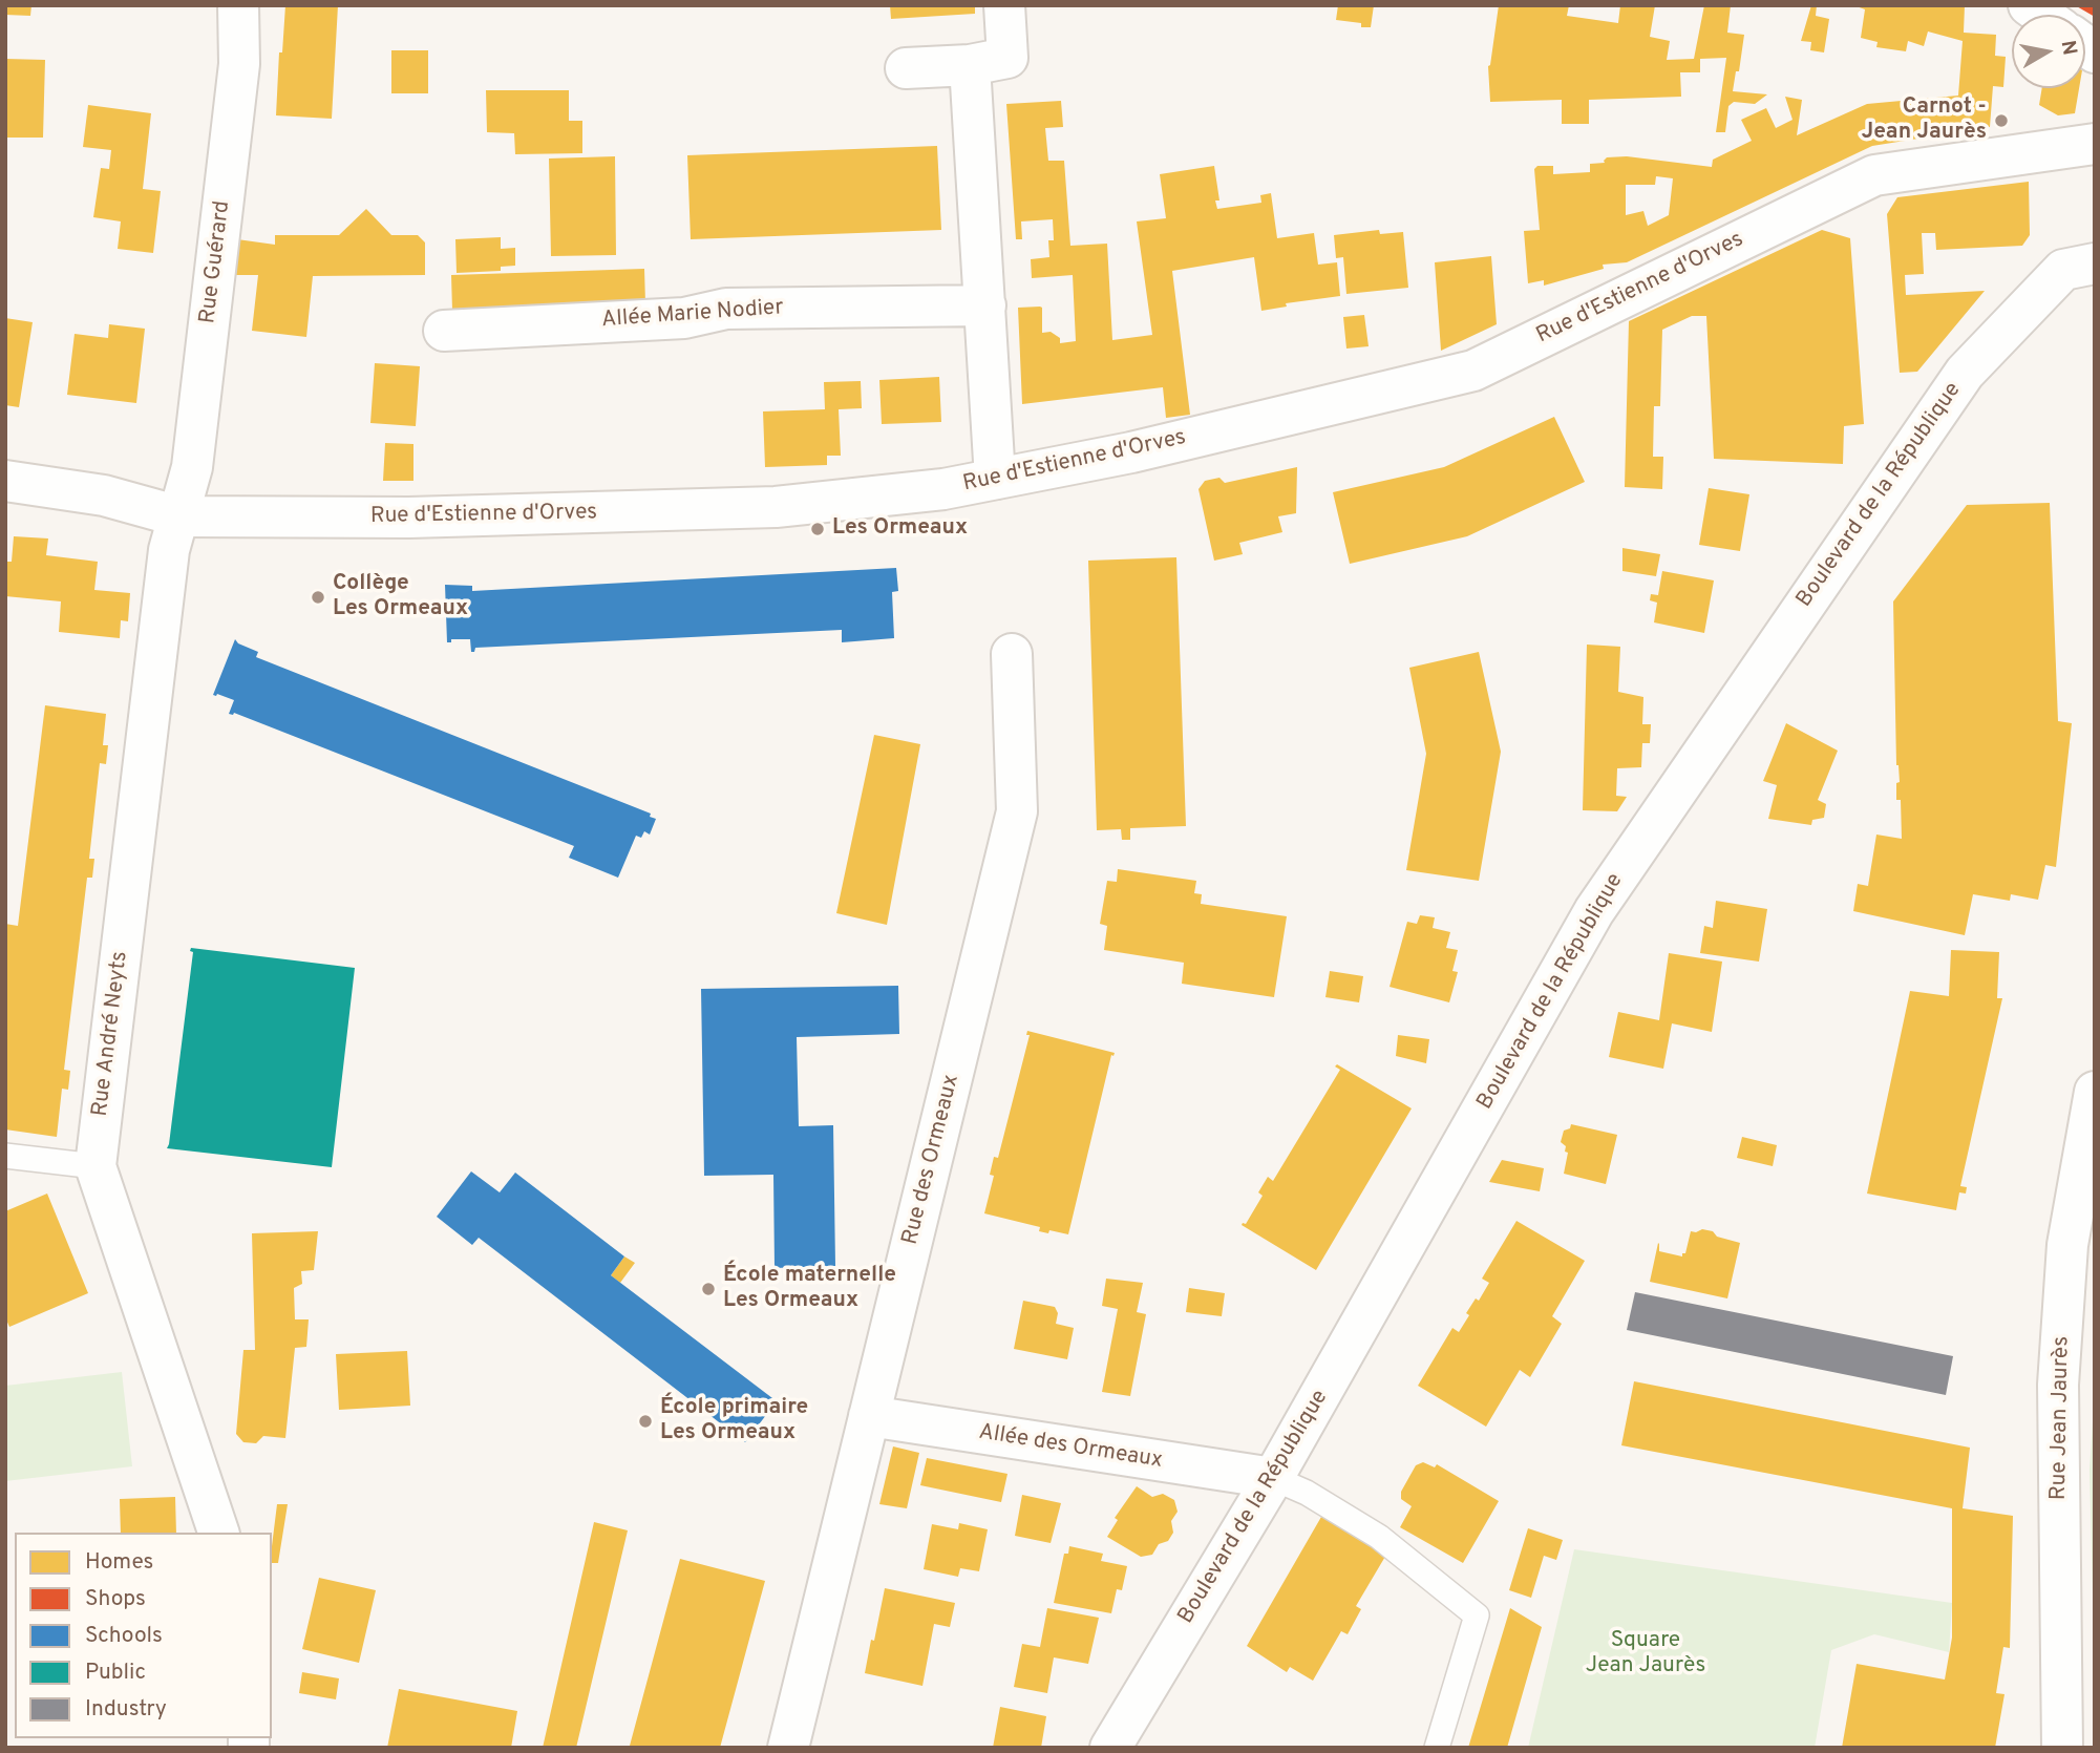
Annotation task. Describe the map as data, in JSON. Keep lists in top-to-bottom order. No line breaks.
{"streets":{"street":["Rue Guérard","Rue d'Estienne d'Orves","Allée Marie Nodier","Boulevard de la République","Rue André Neyts","Rue des Ormeaux","Rue Jean Jaurès","Allée des Ormeaux"]},"crossings":[["Rue Guérard","Rue d'Estienne d'Orves"],["Rue Guérard","Rue André Neyts"],["Rue d'Estienne d'Orves","Rue André Neyts"],["Boulevard de la République","Allée des Ormeaux"],["Rue des Ormeaux","Allée des Ormeaux"]],"parks":["Square Jean Jaurès"],"places":["Carnot - Jean Jaurès","Les Ormeaux","Collège Les Ormeaux","École maternelle Les Ormeaux","École primaire Les Ormeaux"],"legend":["Homes","Shops","Schools","Public","Industry"],"north":"right"}
